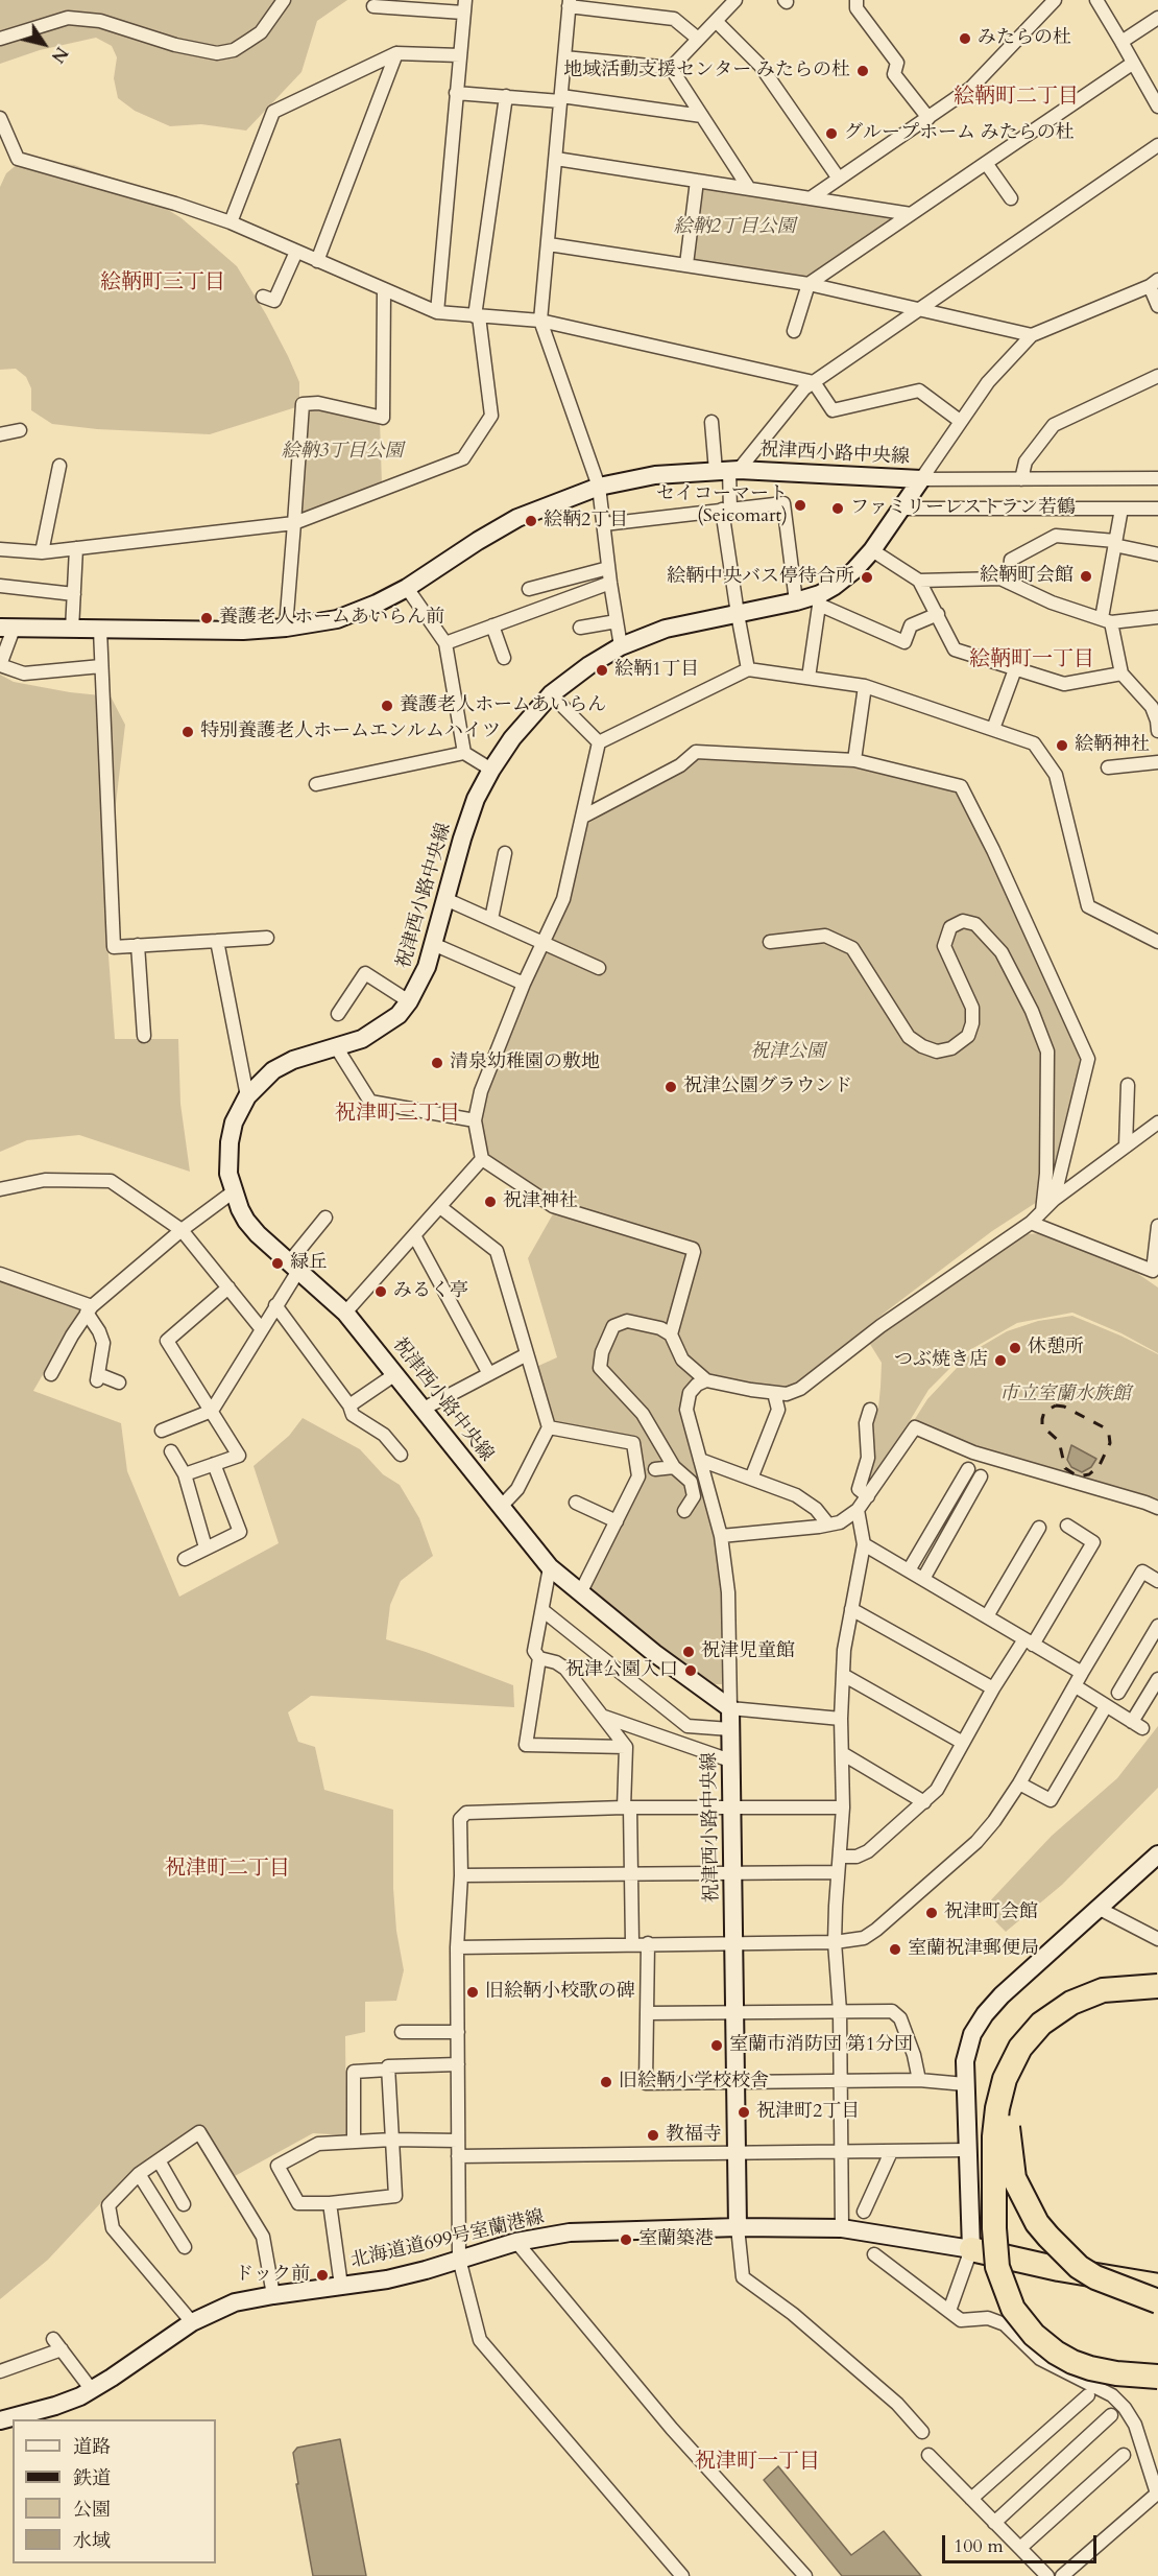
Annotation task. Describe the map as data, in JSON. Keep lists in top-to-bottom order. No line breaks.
{"streets":{"main road":["祝津西小路中央線","北海道道699号室蘭港線"]},"crossings":[["祝津西小路中央線","北海道道699号室蘭港線"]],"districts":["絵鞆町二丁目","絵鞆町三丁目","絵鞆町一丁目","祝津町三丁目","祝津町二丁目","祝津町一丁目"],"parks":["絵靹2丁目公園","絵靹3丁目公園","祝津公園","市立室蘭水族館"],"places":["みたらの杜","地域活動支援センター みたらの杜","グループホーム みたらの杜","セイコーマート (Seicomart)","ファミリーレストラン若鶴","絵鞆2丁目","絵鞆町会館","絵鞆中央バス停待合所","養護老人ホームあいらん前","絵鞆1丁目","養護老人ホームあいらん","特別養護老人ホームエンルムハイツ","絵鞆神社","清泉幼稚園の敷地","祝津公園グラウンド","祝津神社","緑丘","みるく亭","休憩所","つぶ焼き店","祝津児童館","祝津公園入口","祝津町会館","室蘭祝津郵便局","旧絵鞆小校歌の碑","室蘭市消防団 第1分団","旧絵鞆小学校校舎","祝津町2丁目","教福寺","室蘭築港","ドック前"],"legend":["道路","鉄道","公園","水域"],"scale_bar":"100 m","north":"bottom right"}
